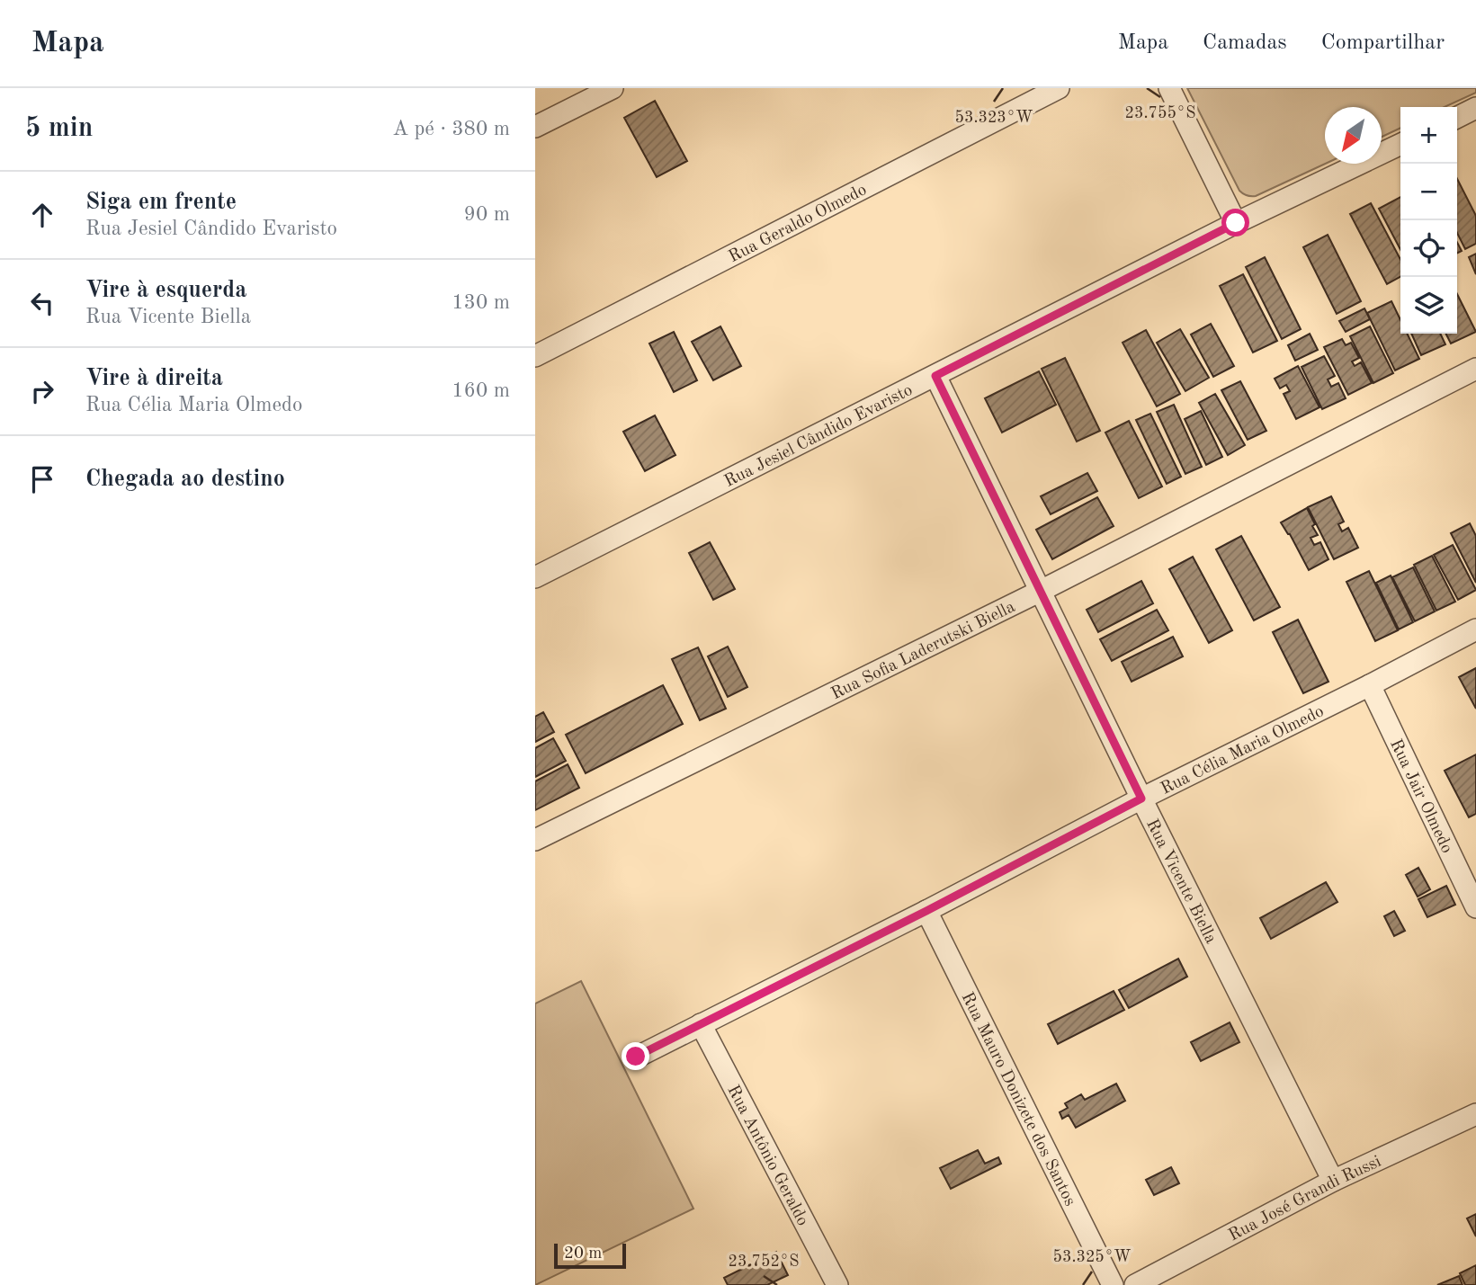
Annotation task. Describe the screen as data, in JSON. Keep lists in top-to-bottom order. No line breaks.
{"streets":{"street":["Rua Geraldo Olmedo","Rua Jesiel Cândido Evaristo","Rua Sofia Laderutski Biella","Rua Célia Maria Olmedo","Rua Jair Olmedo","Rua Vicente Biella","Rua Mauro Donizete dos Santos","Rua Antônio Geraldo","Rua José Grandi Russi"]},"crossings":[["Rua Jesiel Cândido Evaristo","Rua Vicente Biella"],["Rua Sofia Laderutski Biella","Rua Vicente Biella"],["Rua Célia Maria Olmedo","Rua Jair Olmedo"],["Rua Célia Maria Olmedo","Rua Vicente Biella"],["Rua Célia Maria Olmedo","Rua Mauro Donizete dos Santos"],["Rua Célia Maria Olmedo","Rua Antônio Geraldo"],["Rua Vicente Biella","Rua José Grandi Russi"]],"scale_bar":"20 m","north":"bottom left","page":{"header":"Mapa","nav":["Mapa","Camadas","Compartilhar"],"heading":["5 min","A pé · 380 m"],"map_buttons":["+","−"],"list":[["Siga em frente","Rua Jesiel Cândido Evaristo","90 m"],["Vire à esquerda","Rua Vicente Biella","130 m"],["Vire à direita","Rua Célia Maria Olmedo","160 m"],"Chegada ao destino"],"scale":"20 m"},"coordinates":["23.755°S","53.323°W","53.325°W","23.752°S"]}
